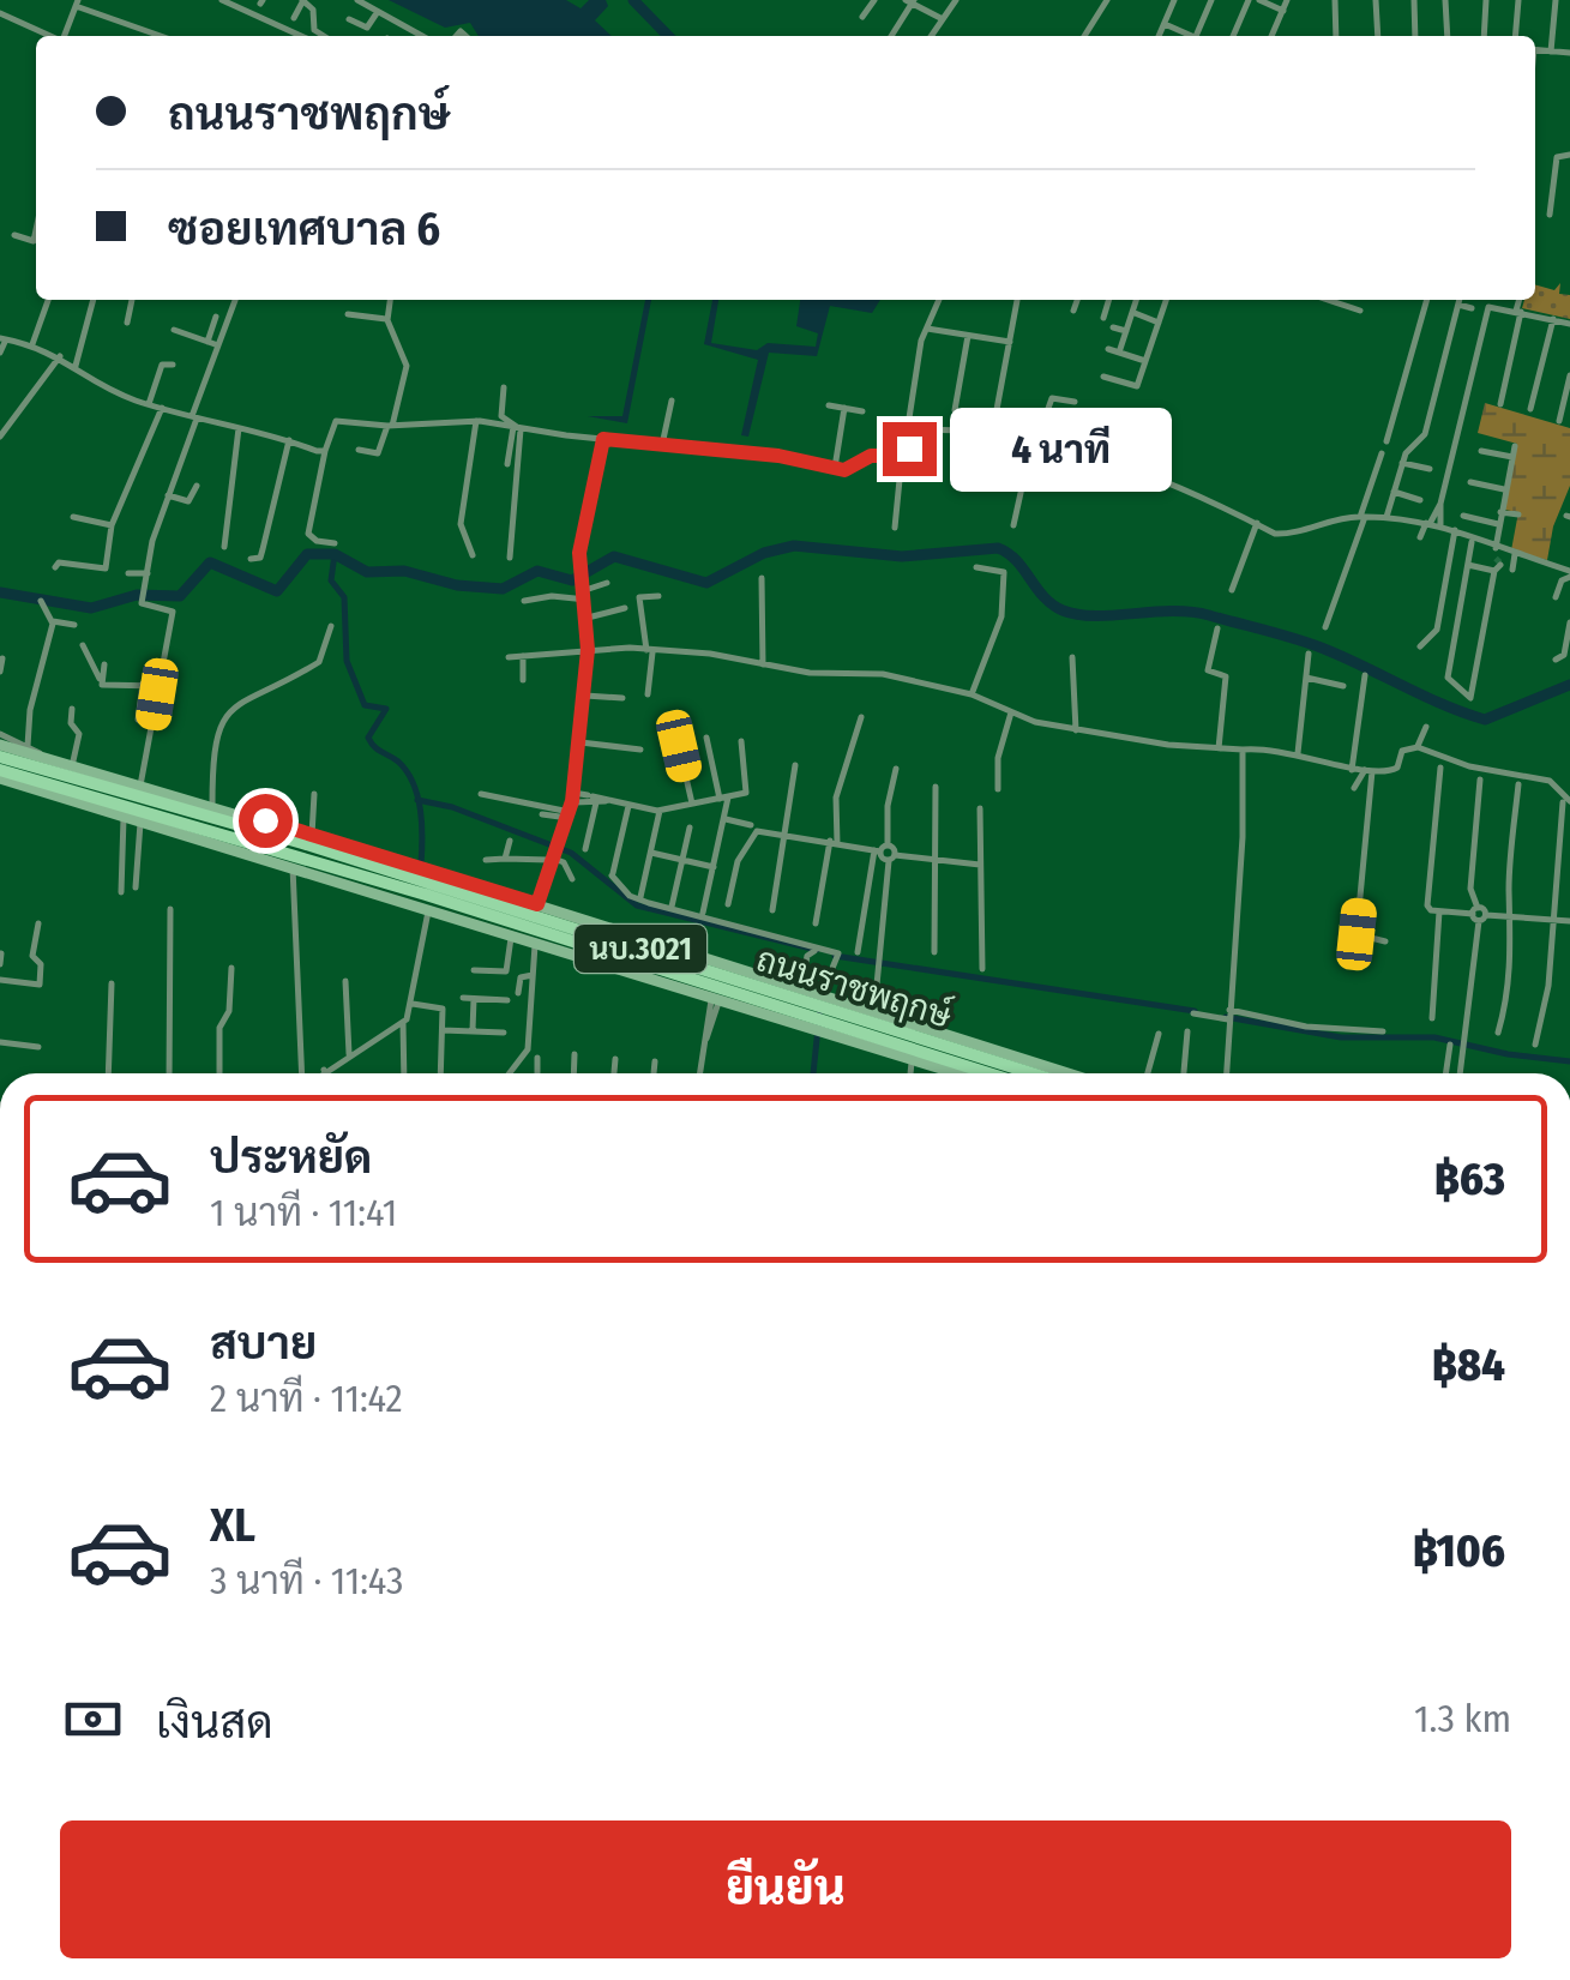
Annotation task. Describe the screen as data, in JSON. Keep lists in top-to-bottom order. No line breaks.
{"streets":{"main road":["นบ.3021","ถนนราชพฤกษ์"]},"crossings":[["นบ.3021","ถนนราชพฤกษ์"]],"page":{"banner":["ถนนราชพฤกษ์","ซอยเทศบาล 6"],"bubble":"4 นาที","list":[{"name":"ประหยัด","note":"1 นาที · 11:41","value":"฿63"},{"name":"สบาย","note":"2 นาที · 11:42","value":"฿84"},{"name":"XL","note":"3 นาที · 11:43","value":"฿106"}],"pay":["เงินสด","1.3 km"],"buttons":"ยืนยัน"}}
